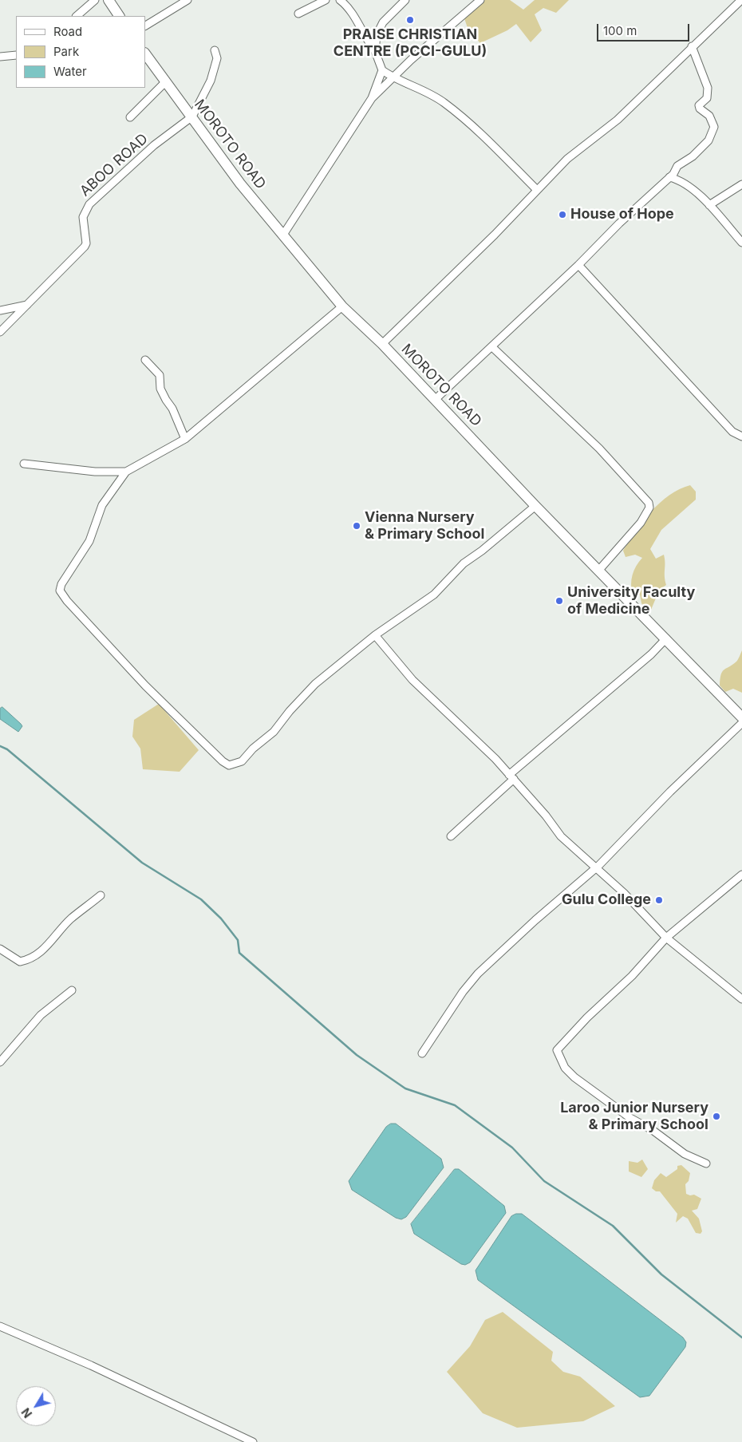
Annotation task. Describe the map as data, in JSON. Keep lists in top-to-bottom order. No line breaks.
{"streets":{"main road":["MOROTO ROAD"],"street":["ABOO ROAD"]},"crossings":[["MOROTO ROAD","ABOO ROAD"]],"places":["PRAISE CHRISTIAN CENTRE (PCCI-GULU)","House of Hope","Vienna Nursery & Primary School","University Faculty of Medicine","Gulu College","Laroo Junior Nursery & Primary School"],"legend":["Road","Park","Water"],"scale_bar":"100 m","north":"bottom left"}
